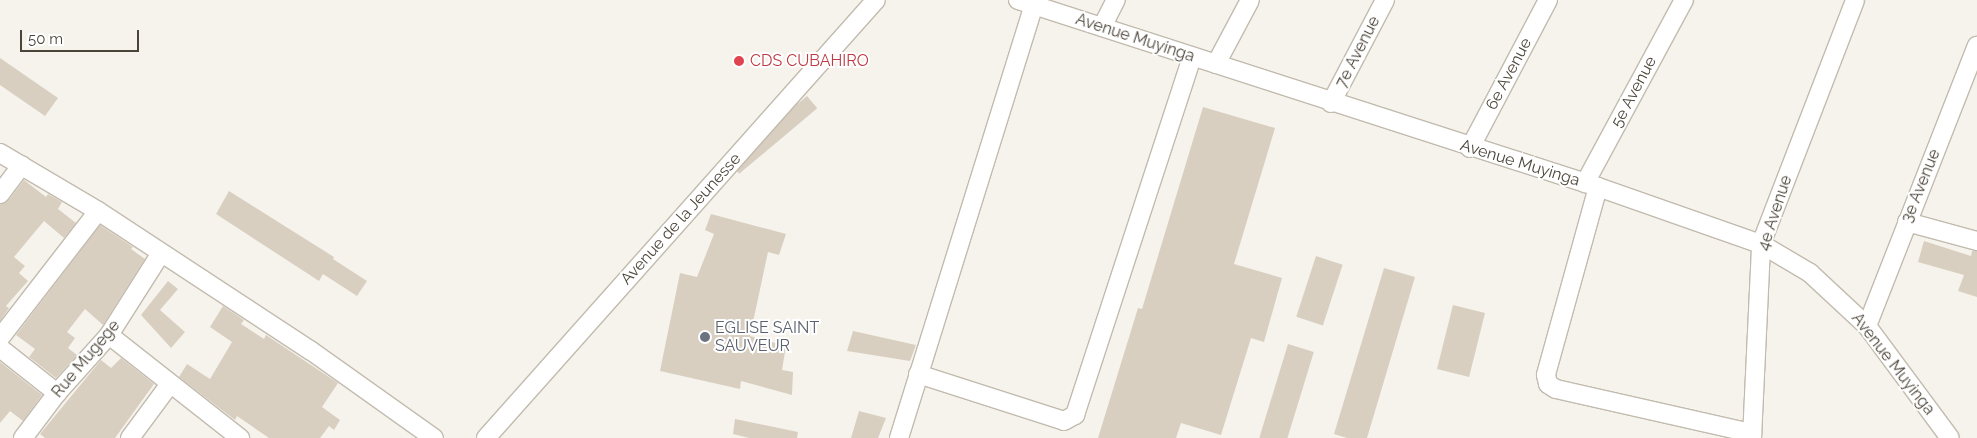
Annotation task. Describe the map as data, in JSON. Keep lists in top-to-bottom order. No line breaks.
{"streets":{"street":["Avenue Muyinga","7e Avenue","6e Avenue","5e Avenue","3e Avenue","4e Avenue","Avenue de la Jeunesse","Rue Mugege"]},"crossings":[["Avenue Muyinga","7e Avenue"],["Avenue Muyinga","6e Avenue"],["Avenue Muyinga","5e Avenue"],["Avenue Muyinga","3e Avenue"],["Avenue Muyinga","4e Avenue"],["5e Avenue","4e Avenue"]],"places":["CDS CUBAHIRO","EGLISE SAINT SAUVEUR"],"scale_bar":"50 m"}
